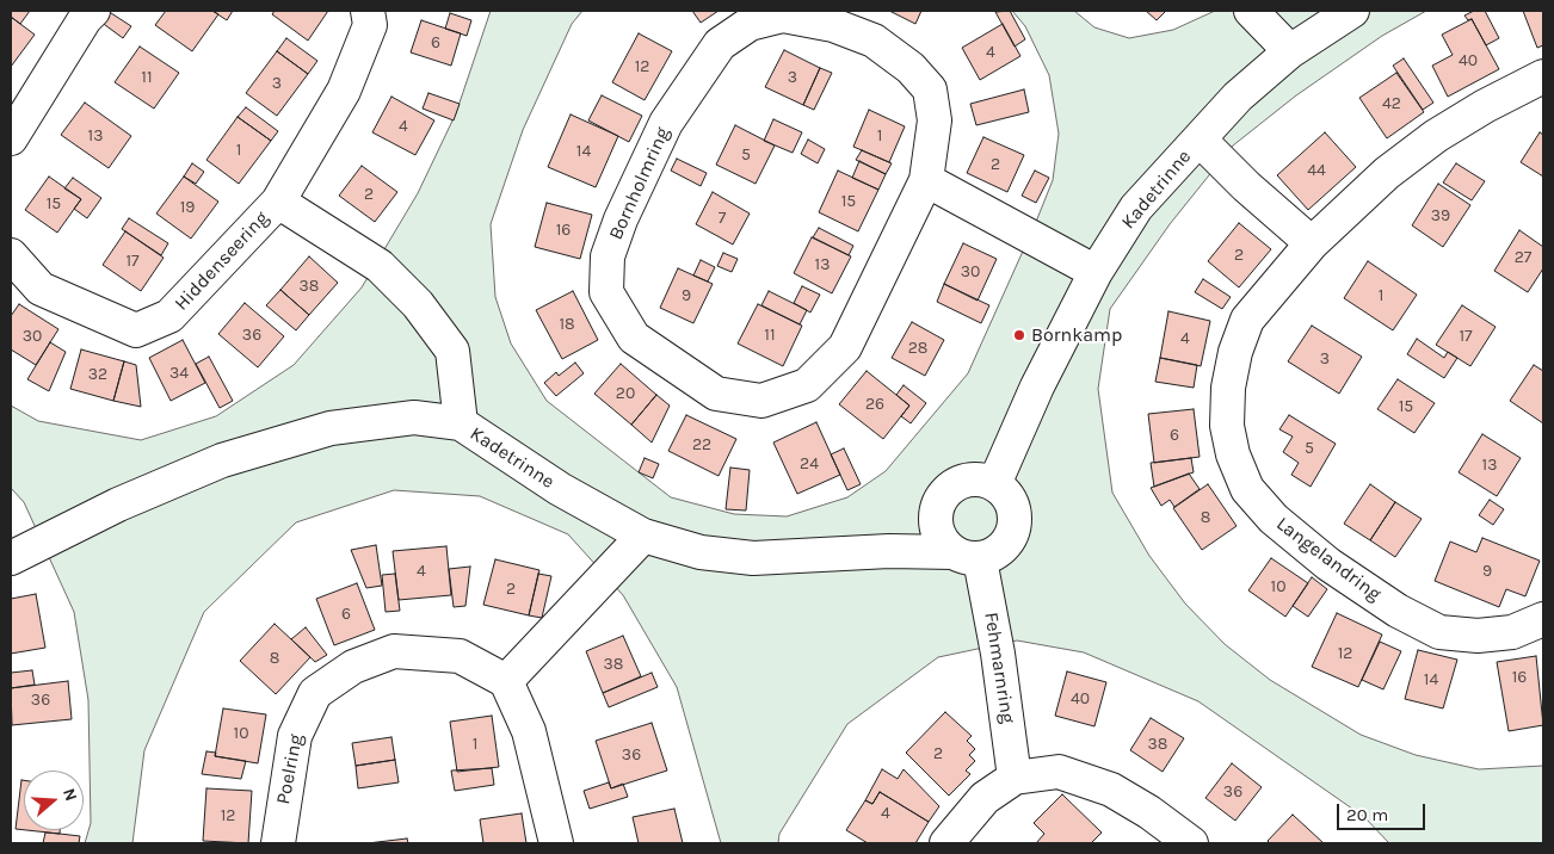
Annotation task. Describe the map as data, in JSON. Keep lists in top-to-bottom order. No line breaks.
{"streets":{"street":["Bornholmring","Kadetrinne","Hiddenseering","Langelandring","Fehmarnring","Poelring"]},"crossings":[["Kadetrinne","Hiddenseering"],["Kadetrinne","Fehmarnring"]],"places":["Bornkamp"],"house_numbers":["6","4","40","12","11","3","3","42","4","13","1","1","14","5","2","44","2","15","15","19","39","7","16","2","27","17","13","30","38","9","1","18","36","11","30","17","4","28","3","34","32","20","26","15","6","22","5","24","13","8","4","9","10","2","6","12","8","38","16","14","40","36","10","1","38","2","36","36","4","12"],"scale_bar":"20 m","north":"right"}
